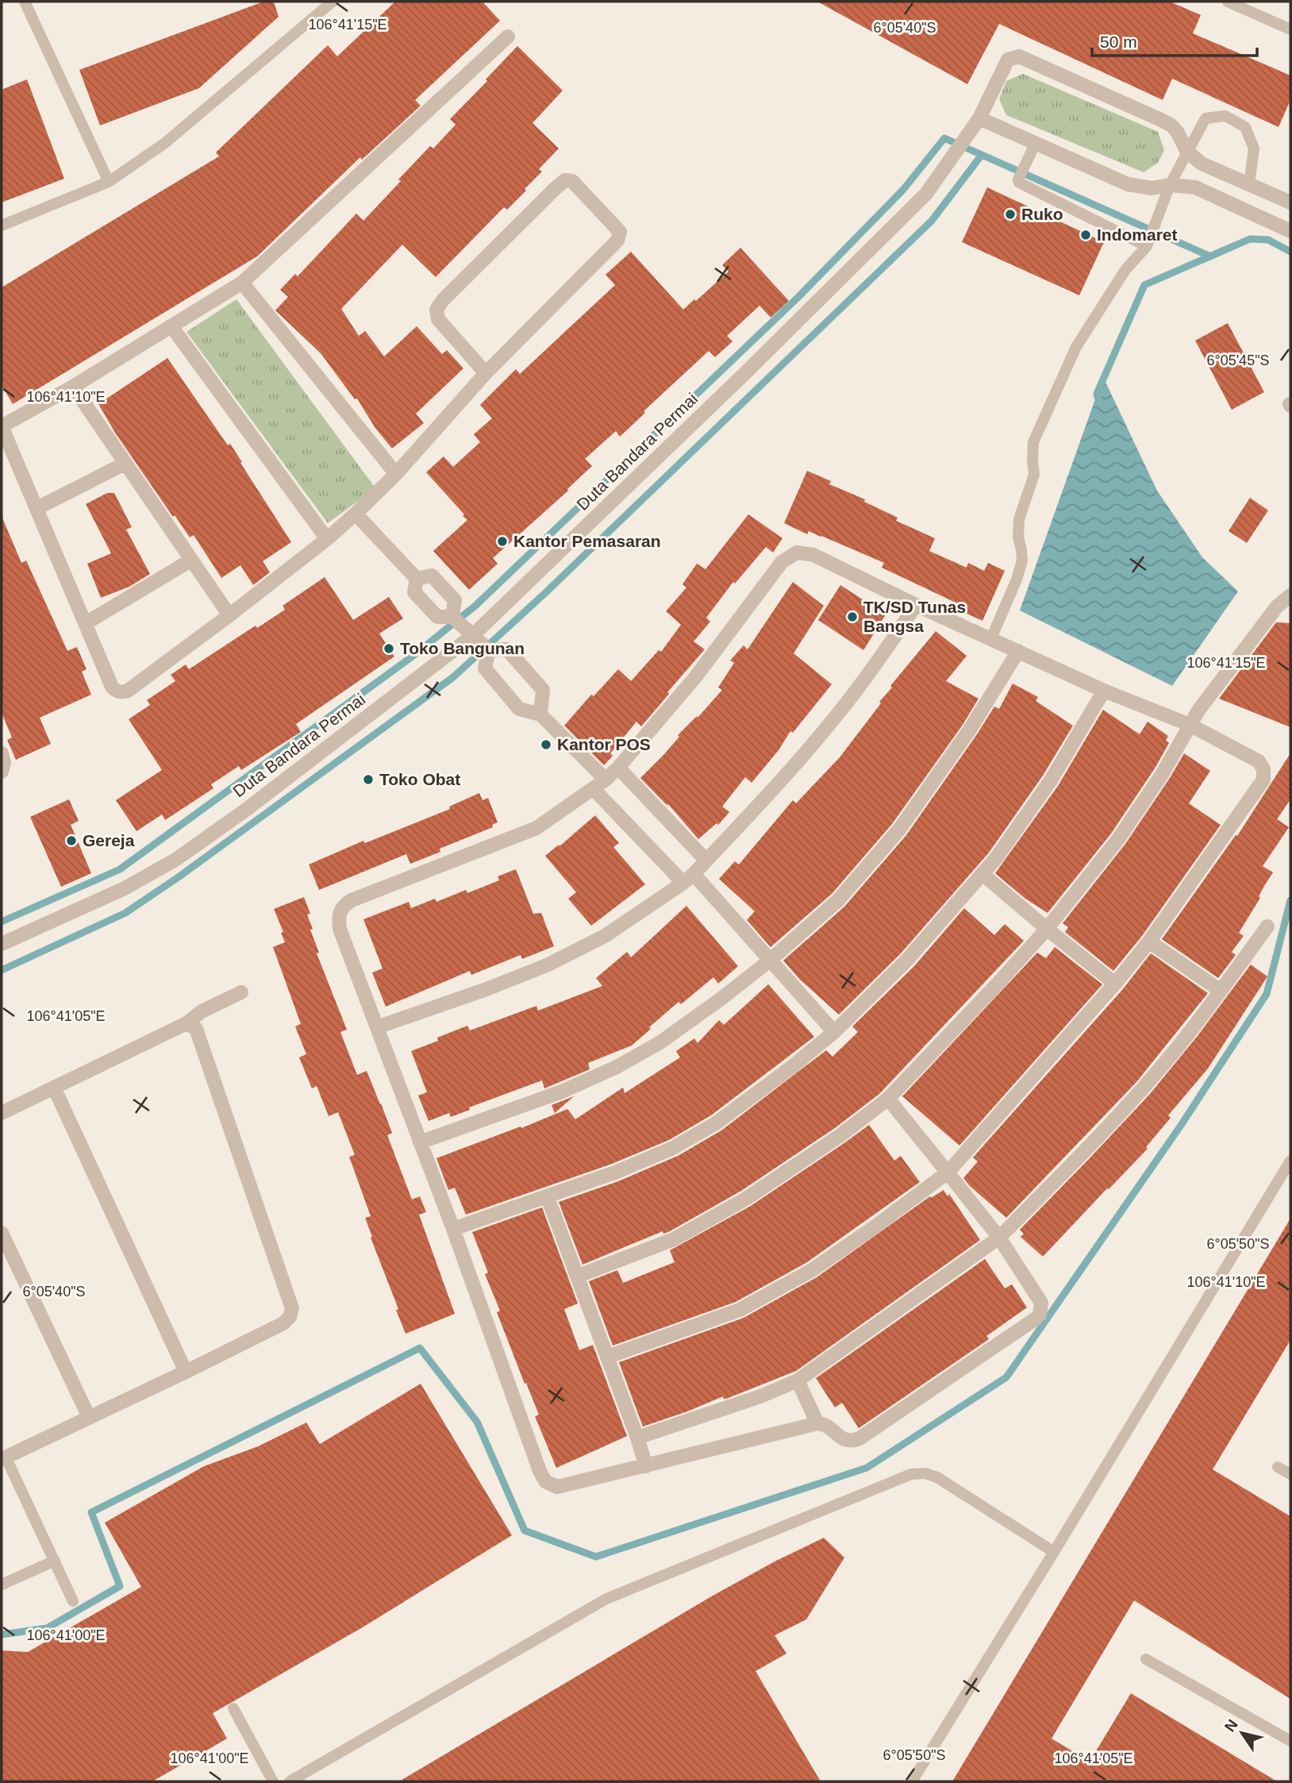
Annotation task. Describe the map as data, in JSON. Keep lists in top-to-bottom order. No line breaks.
{"streets":{"street":["Duta Bandara Permai"]},"places":["Ruko","Indomaret","Kantor Pemasaran","TK/SD Tunas Bangsa","Toko Bangunan","Kantor POS","Toko Obat","Gereja"],"scale_bar":"50 m","north":"top left","coordinates":["106°41'15\"E","6°05'40\"S","6°05'45\"S","106°41'10\"E","106°41'05\"E","6°05'50\"S","106°41'00\"E"]}
